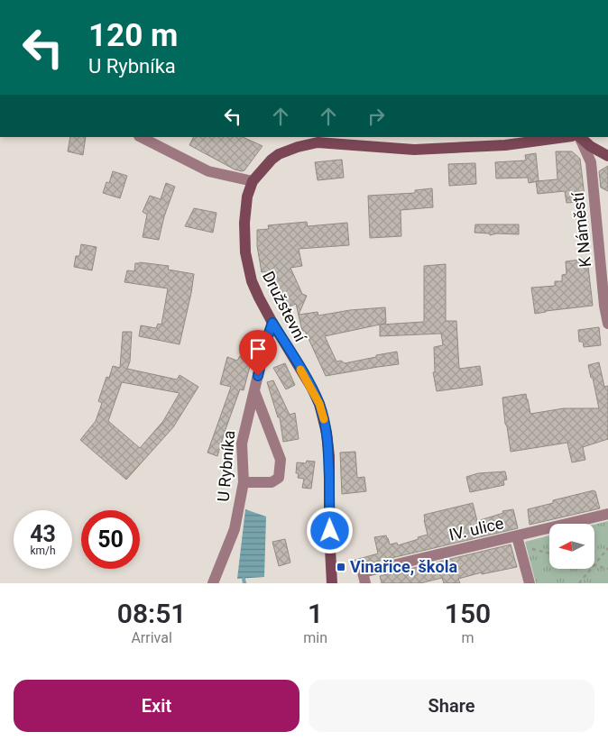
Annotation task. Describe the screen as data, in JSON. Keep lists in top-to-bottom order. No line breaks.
{"streets":{"main road":["Družstevní"],"street":["K Náměstí","U Rybníka","IV. ulice"]},"crossings":[["Družstevní","U Rybníka"]],"places":{"transit":["Vinařice, škola"]},"north":"left","page":{"turn":["120 m","U Rybníka"],"speed":"43 km/h","limit":"50","eta":["08:51","Arrival","1","min","150","m"],"buttons":["Exit","Share"]}}
